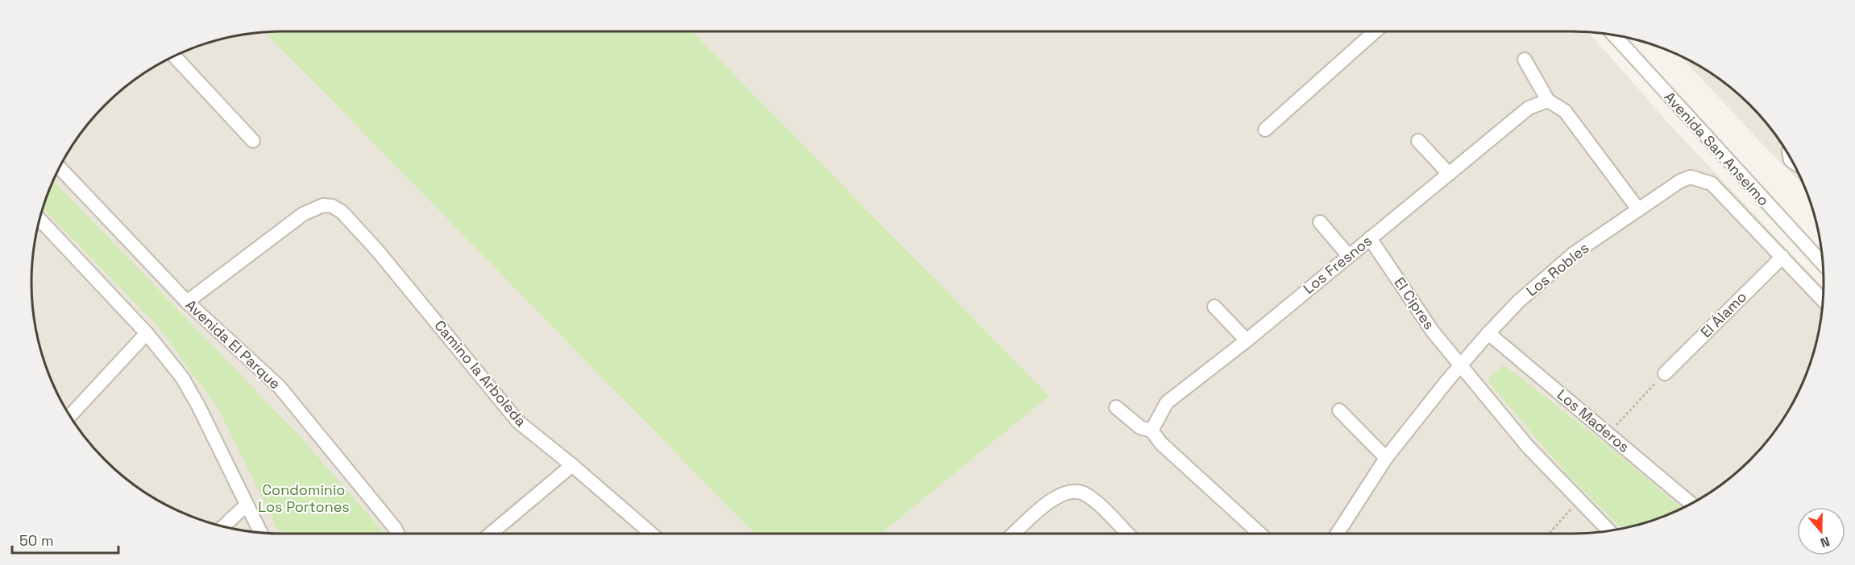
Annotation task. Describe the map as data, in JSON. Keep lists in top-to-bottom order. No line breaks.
{"streets":{"street":["Avenida San Anselmo","Los Fresnos","Los Robles","El Cipres","El Álamo","Avenida El Parque","Camino la Arboleda","Los Maderos"]},"crossings":[["Los Fresnos","El Cipres"],["Los Robles","El Cipres"],["Los Robles","El Álamo"],["Los Robles","Los Maderos"],["Avenida El Parque","Camino la Arboleda"]],"parks":["Condominio Los Portones"],"scale_bar":"50 m","north":"bottom"}
